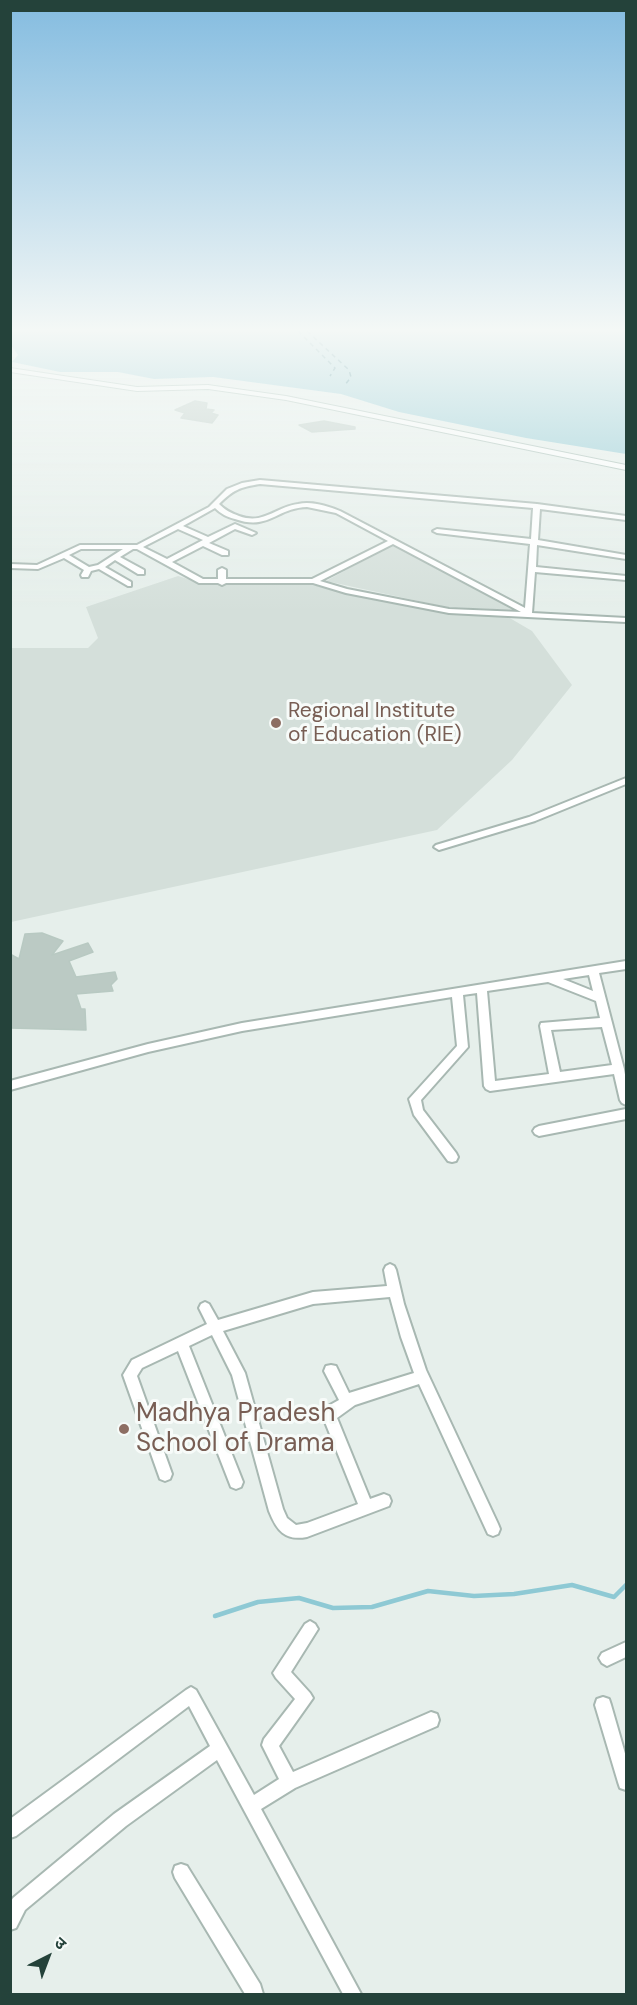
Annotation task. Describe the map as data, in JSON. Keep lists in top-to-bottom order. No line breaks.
{"places":["Regional Institute of Education (RIE)","Madhya Pradesh School of Drama"],"north":"top right"}
